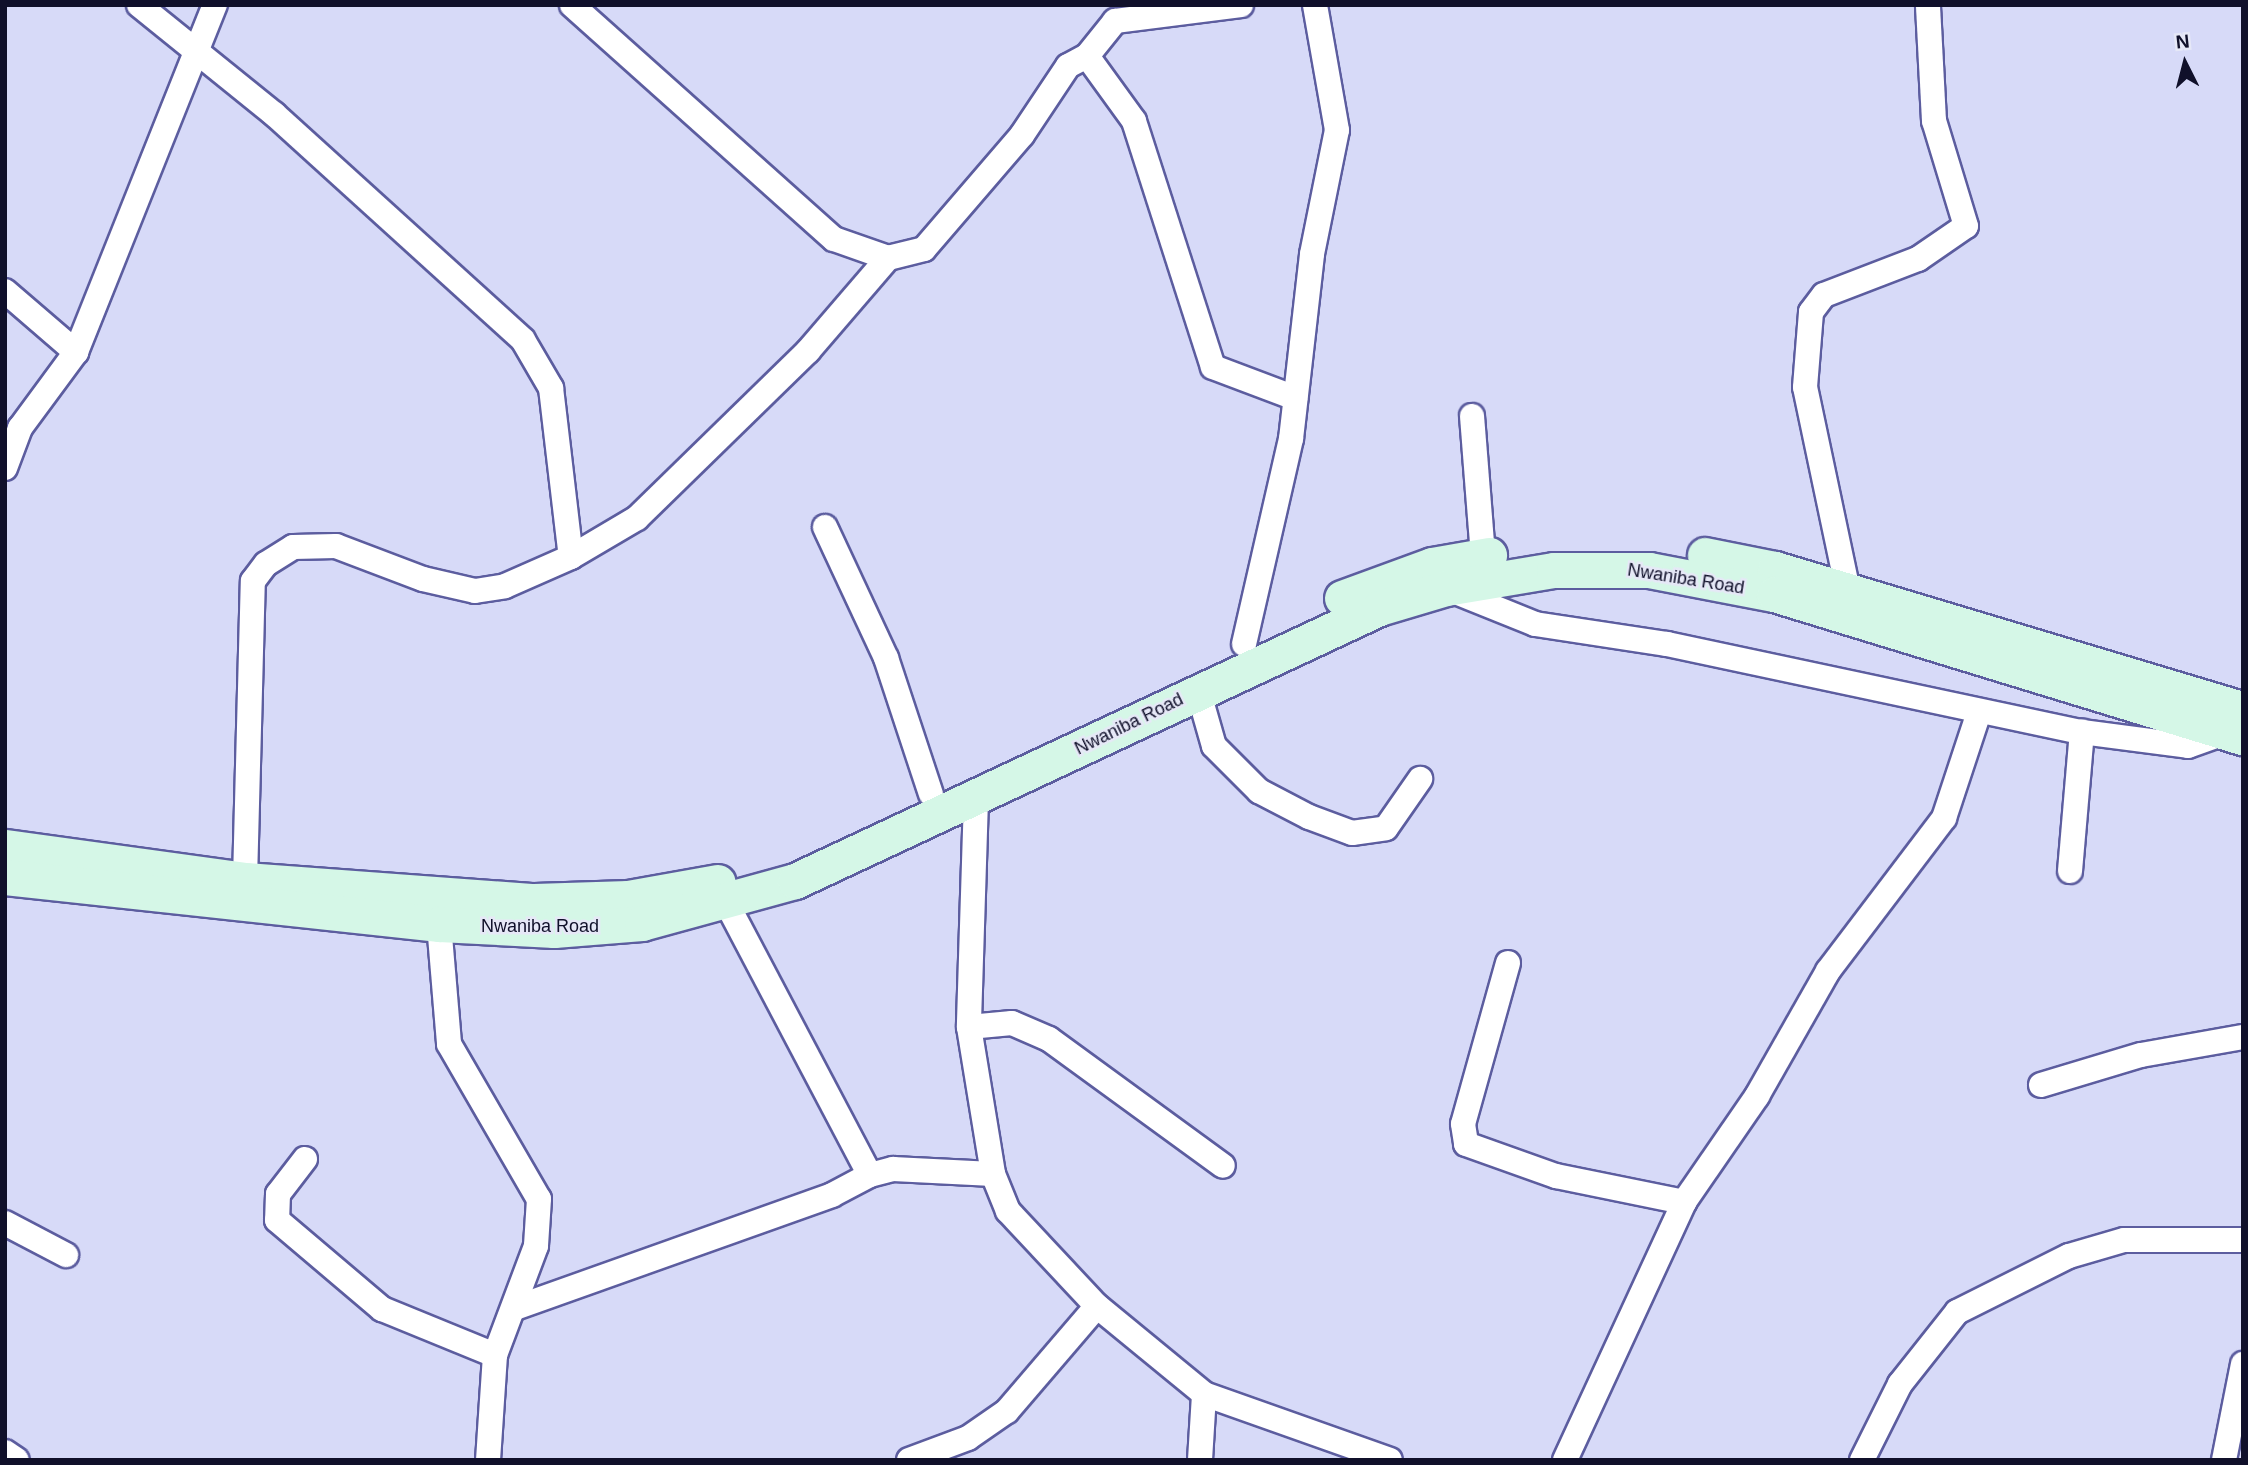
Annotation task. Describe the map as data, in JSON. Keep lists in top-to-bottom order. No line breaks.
{"streets":{"main road":["Nwaniba Road"]},"north":"top"}
